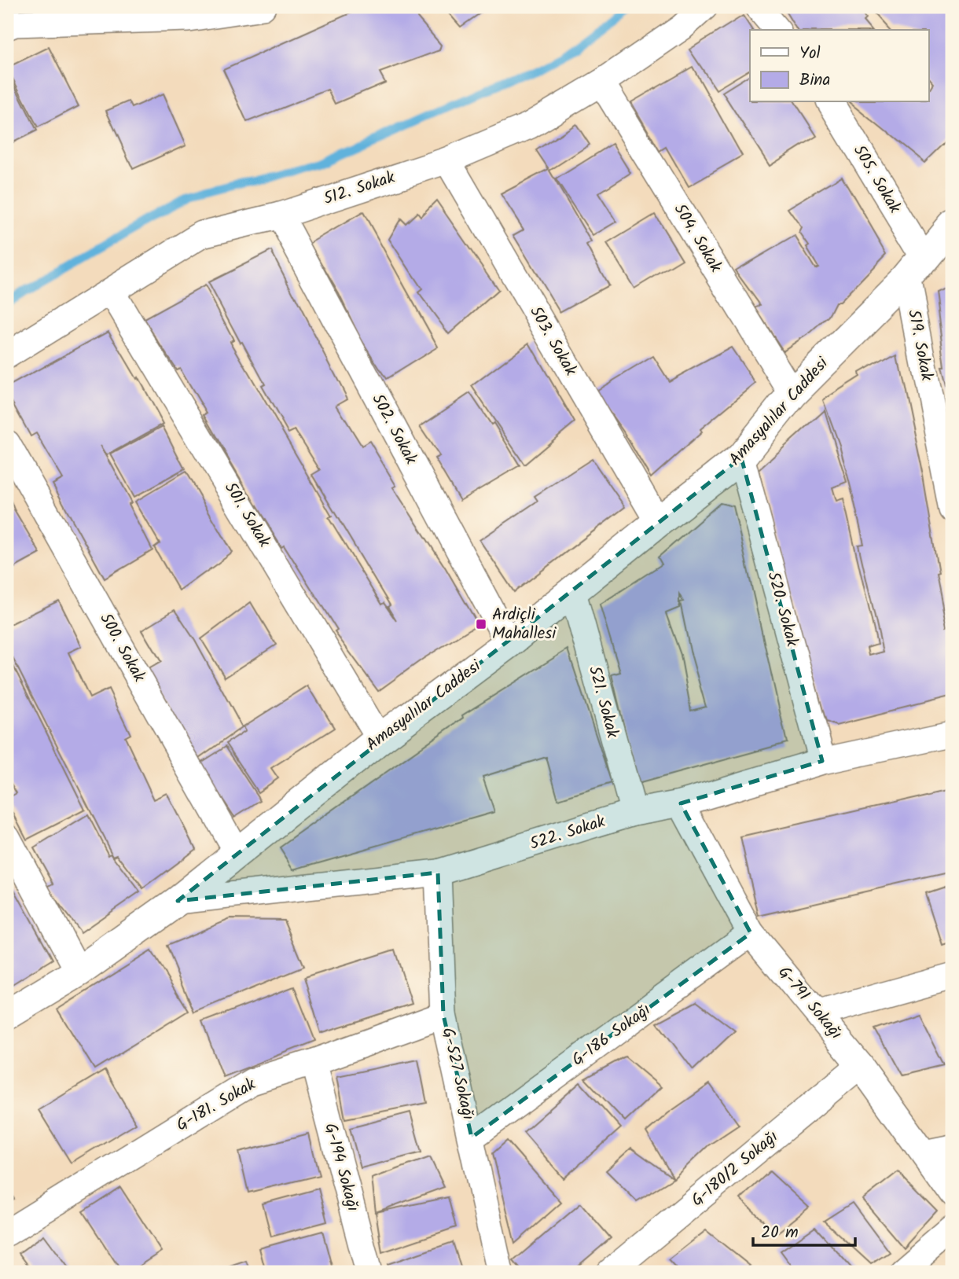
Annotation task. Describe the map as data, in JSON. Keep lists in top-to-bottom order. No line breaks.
{"streets":{"main road":["Amasyalılar Caddesi"],"street":["505. Sokak","512. Sokak","504. Sokak","503. Sokak","519. Sokak","502. Sokak","501. Sokak","520. Sokak","500. Sokak","521. Sokak","522. Sokak","G-791 Sokağı","G-186 Sokağı","G-527 Sokağı","G-181. Sokak","G-194 Sokağı","G-180/2 Sokağı"]},"crossings":[["505. Sokak","519. Sokak"],["505. Sokak","Amasyalılar Caddesi"],["512. Sokak","504. Sokak"],["512. Sokak","503. Sokak"],["512. Sokak","502. Sokak"],["512. Sokak","501. Sokak"],["504. Sokak","Amasyalılar Caddesi"],["503. Sokak","Amasyalılar Caddesi"],["519. Sokak","Amasyalılar Caddesi"],["Amasyalılar Caddesi","502. Sokak"],["Amasyalılar Caddesi","501. Sokak"],["Amasyalılar Caddesi","520. Sokak"],["Amasyalılar Caddesi","500. Sokak"],["Amasyalılar Caddesi","521. Sokak"],["Amasyalılar Caddesi","522. Sokak"],["520. Sokak","522. Sokak"],["521. Sokak","522. Sokak"],["522. Sokak","G-791 Sokağı"],["522. Sokak","G-527 Sokağı"],["G-791 Sokağı","G-186 Sokağı"],["G-791 Sokağı","G-180/2 Sokağı"],["G-186 Sokağı","G-527 Sokağı"],["G-527 Sokağı","G-181. Sokak"],["G-181. Sokak","G-194 Sokağı"]],"places":{"transit":["Ardiçli Mahallesi"]},"legend":["Yol","Bina"],"scale_bar":"20 m"}
